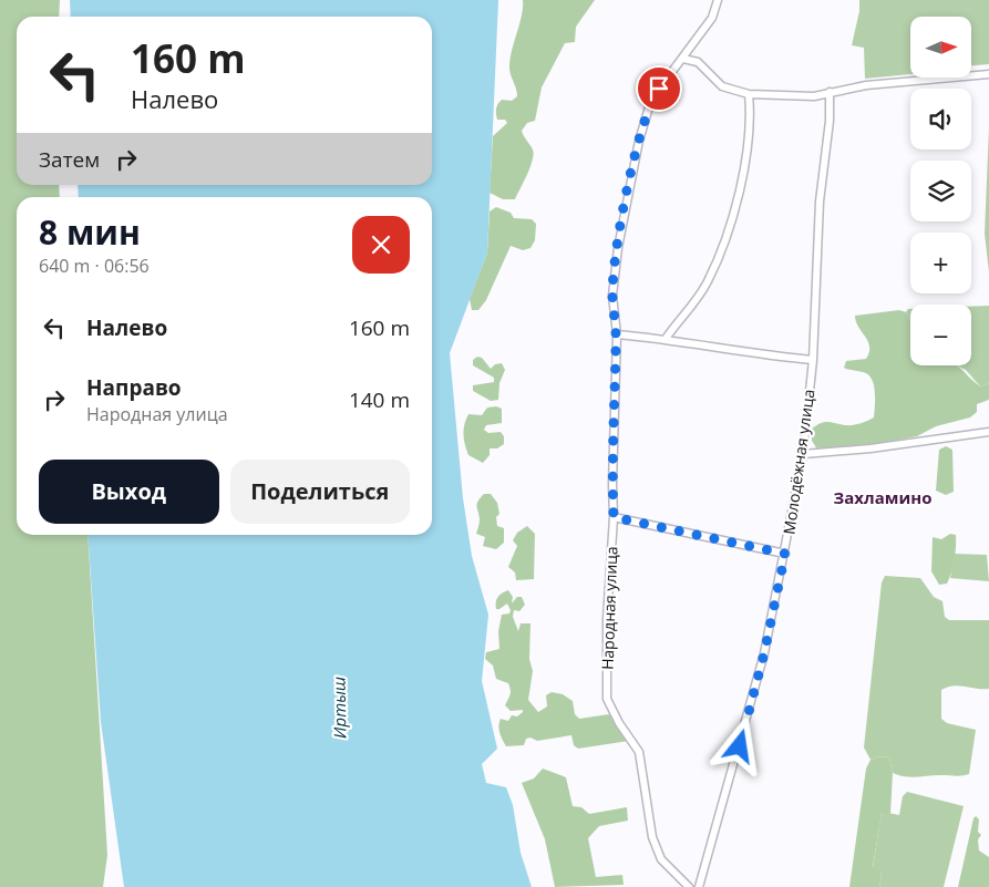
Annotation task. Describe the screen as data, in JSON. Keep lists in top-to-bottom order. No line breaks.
{"streets":{"street":["Молодёжная улица","Народная улица"]},"districts":["Захламино"],"water":["Иртыш"],"north":"right","page":{"map_buttons":["+","−"],"turn":["160 m","Налево"],"then":"Затем","heading":["8 мин","640 m · 06:56"],"list":[{"name":"Налево","value":"160 m"},{"name":"Направо","note":"Народная улица","value":"140 m"}],"buttons":["Выход","Поделиться"]}}
